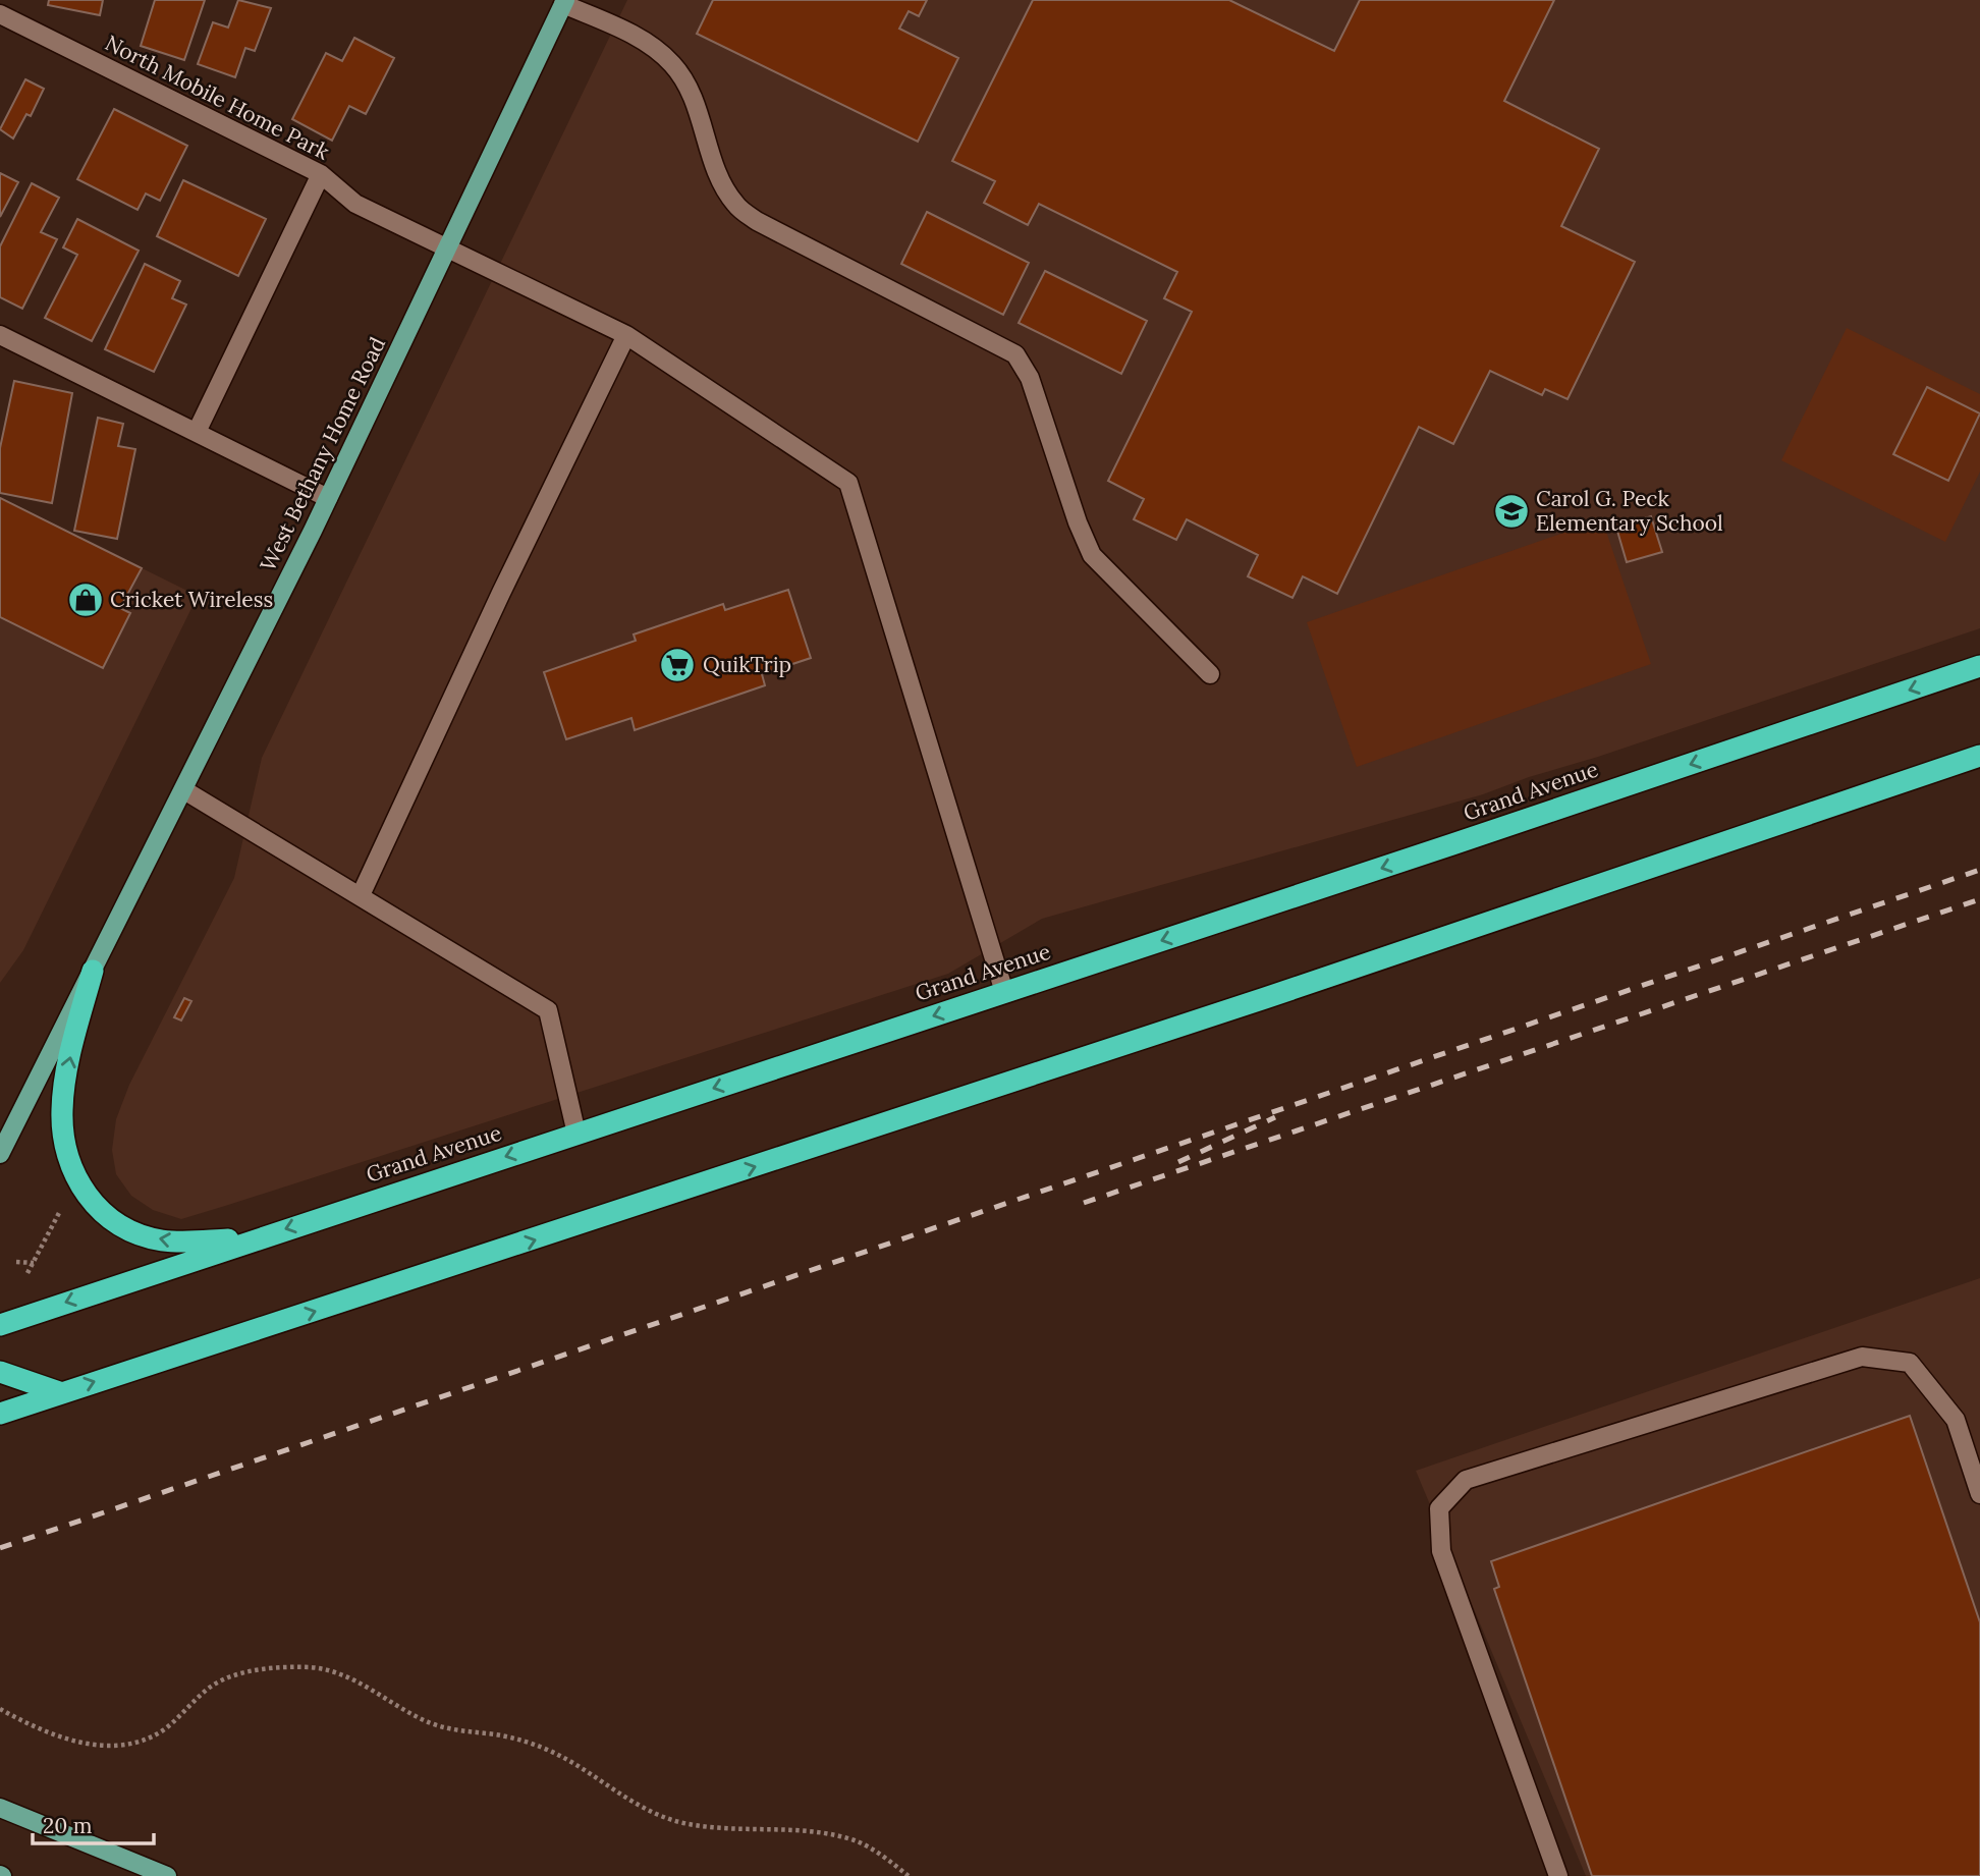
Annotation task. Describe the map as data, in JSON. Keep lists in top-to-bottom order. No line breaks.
{"streets":{"highway":["Grand Avenue"],"main road":["West Bethany Home Road"],"lane":["North Mobile Home Park"]},"crossings":[["North Mobile Home Park","West Bethany Home Road"],["North Mobile Home Park","Grand Avenue"]],"places":{"school or university":["Carol G. Peck Elementary School"],"shop":["Cricket Wireless"],"supermarket":["QuikTrip"]},"scale_bar":"20 m"}
